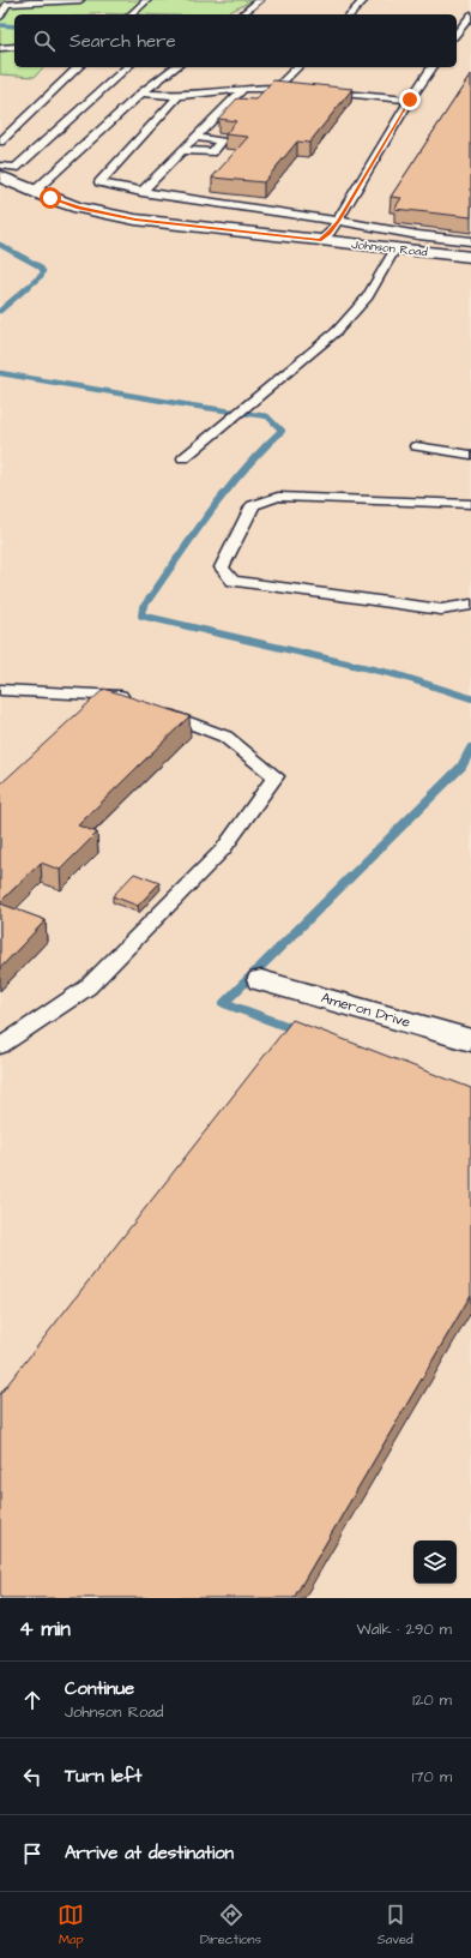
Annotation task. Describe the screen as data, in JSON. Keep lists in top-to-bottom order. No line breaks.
{"streets":{"street":["Johnson Road","Ameron Drive"]},"page":{"search":"Search here","heading":["4 min","Walk · 290 m"],"list":[["Continue","Johnson Road","120 m"],["Turn left","170 m"],"Arrive at destination"],"nav":["Map","Directions","Saved"]}}
